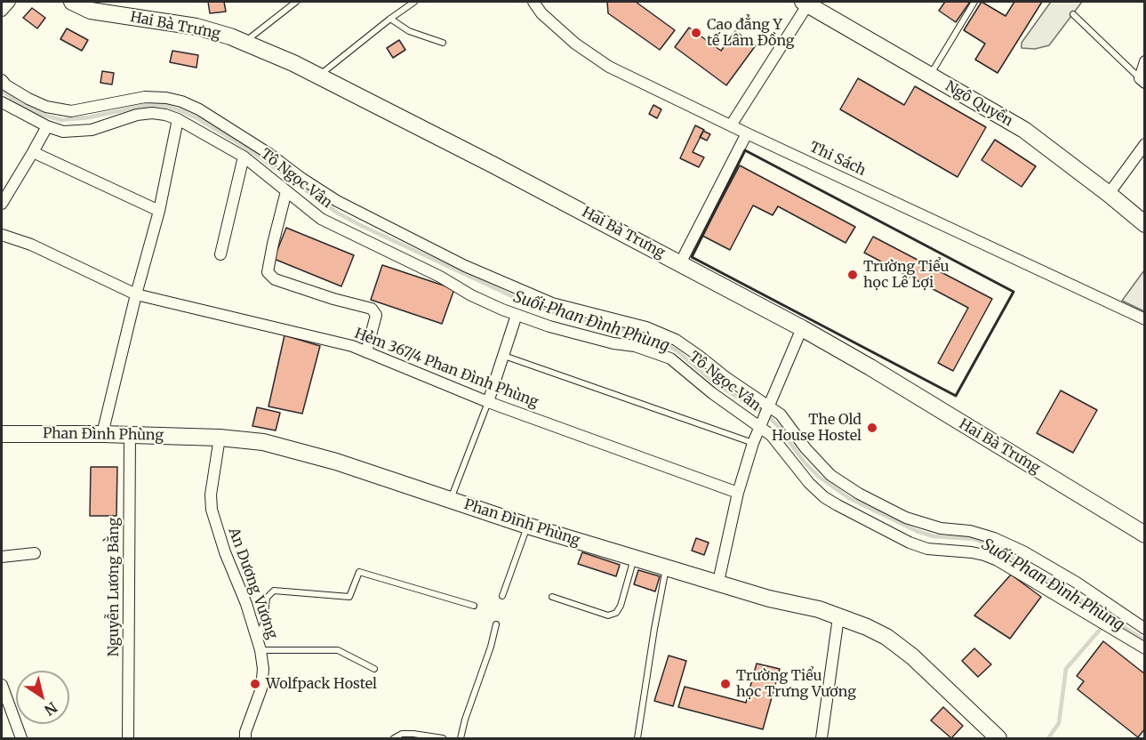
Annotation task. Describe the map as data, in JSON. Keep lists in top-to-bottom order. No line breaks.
{"streets":{"street":["Hai Bà Trưng","Ngô Quyền","Thi Sách","Tô Ngọc Vân","Hẻm 367/4 Phan Đình Phùng","Phan Đình Phùng","An Dương Vương","Nguyễn Lương Bằng"]},"crossings":[["Phan Đình Phùng","An Dương Vương"],["Phan Đình Phùng","Nguyễn Lương Bằng"]],"water":["Suối Phan Đình Phùng"],"places":["Cao đẳng Y tế Lâm Đồng","Trường Tiểu học Lê Lợi","The Old House Hostel","Wolfpack Hostel","Trường Tiểu học Trưng Vương"],"north":"bottom right"}
